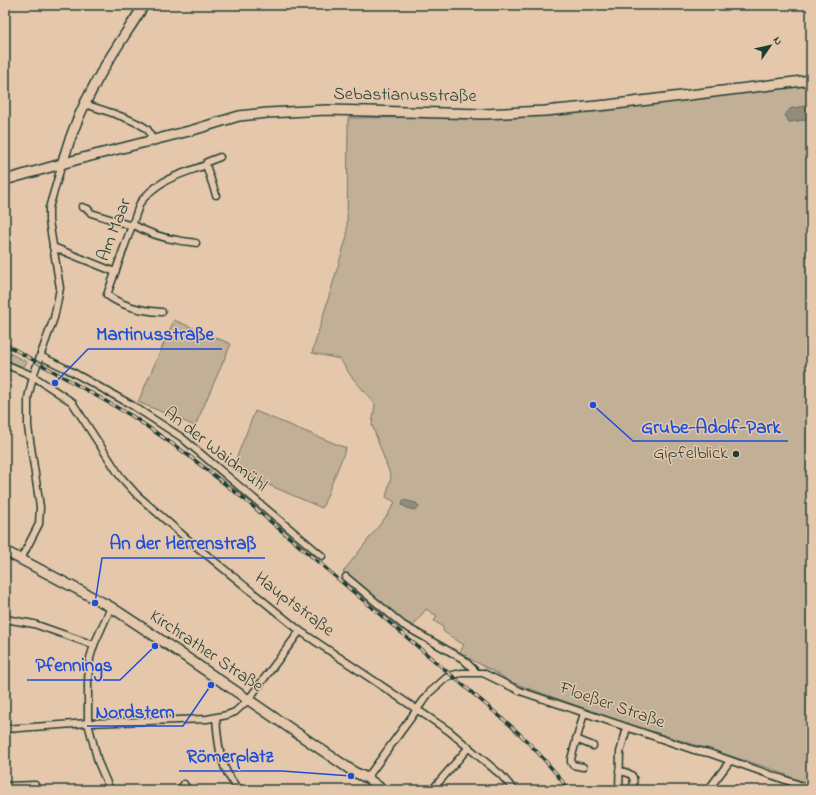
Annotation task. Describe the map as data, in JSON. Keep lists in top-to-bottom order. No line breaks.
{"streets":{"street":["Sebastianusstraße","Am Maar","An der Waidmühl","Hauptstraße","Kirchrather Straße","Floeßer Straße"]},"crossings":[["Hauptstraße","Floeßer Straße"],["Kirchrather Straße","Floeßer Straße"]],"places":["Martinusstraße","Grube-Adolf-Park","Gipfelblick","An der Herrenstraß","Pfennings","Nordstern","Römerplatz"],"north":"top right"}
